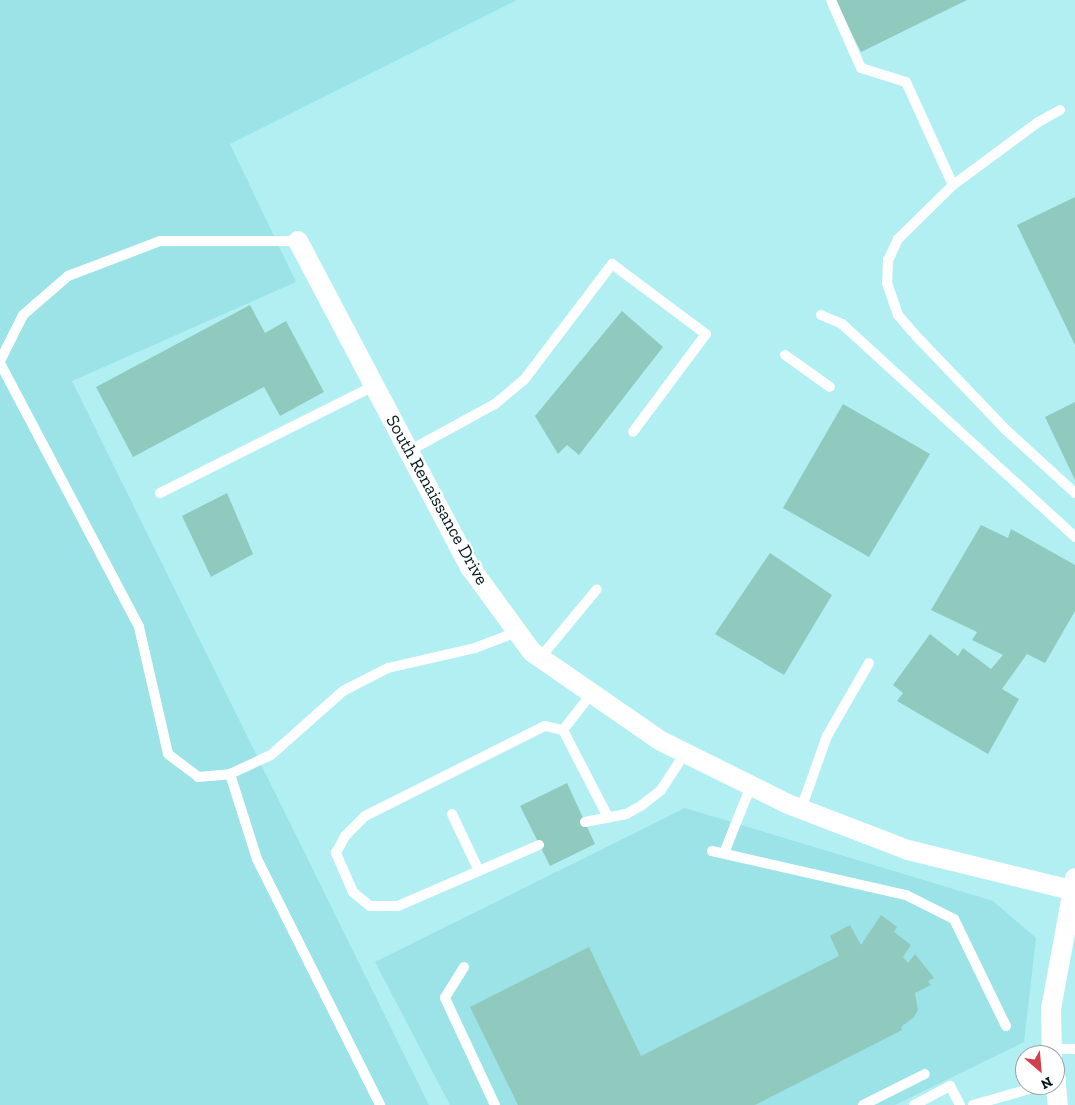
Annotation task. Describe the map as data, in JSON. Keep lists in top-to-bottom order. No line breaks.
{"streets":{"street":["South Renaissance Drive"]},"north":"bottom right"}
